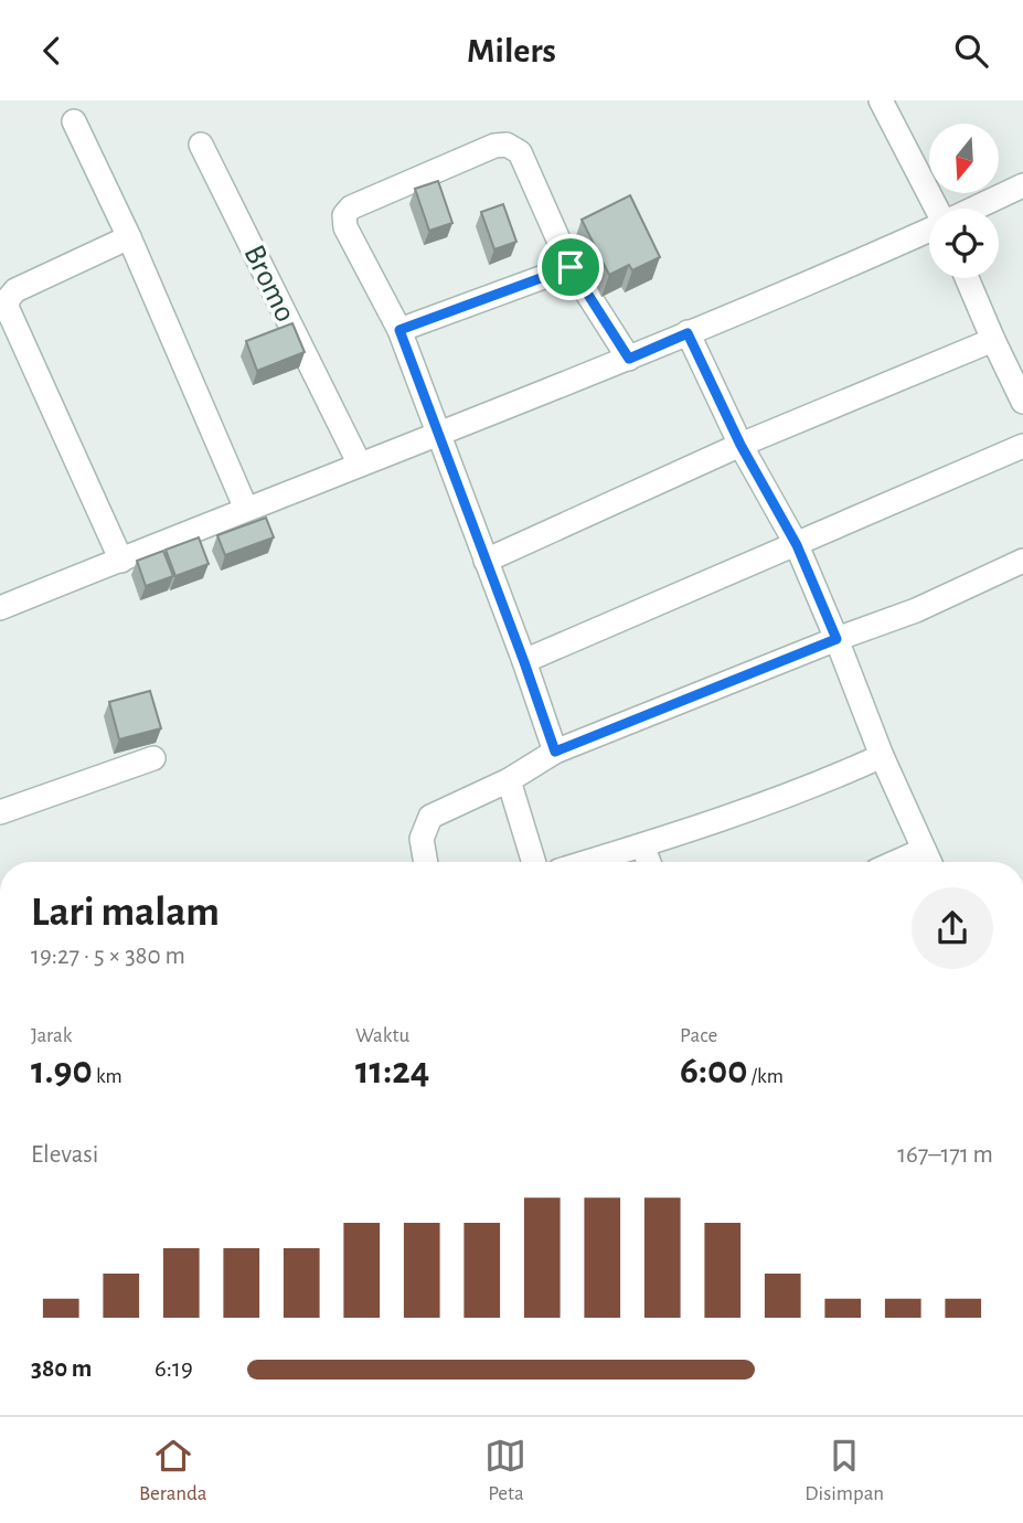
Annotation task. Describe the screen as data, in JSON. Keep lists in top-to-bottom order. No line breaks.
{"streets":{"street":["Bromo"]},"north":"bottom","page":{"header":"Milers","heading":["Lari malam","19:27 · 5 × 380 m"],"stats":[["Jarak","1.90 km"],["Waktu","11:24"],["Pace","6:00 /km"]],"chart":["Elevasi","167–171 m"],"list":[{"name":"380 m","note":"6:19"}],"tabs":["Beranda","Peta","Disimpan"]}}
